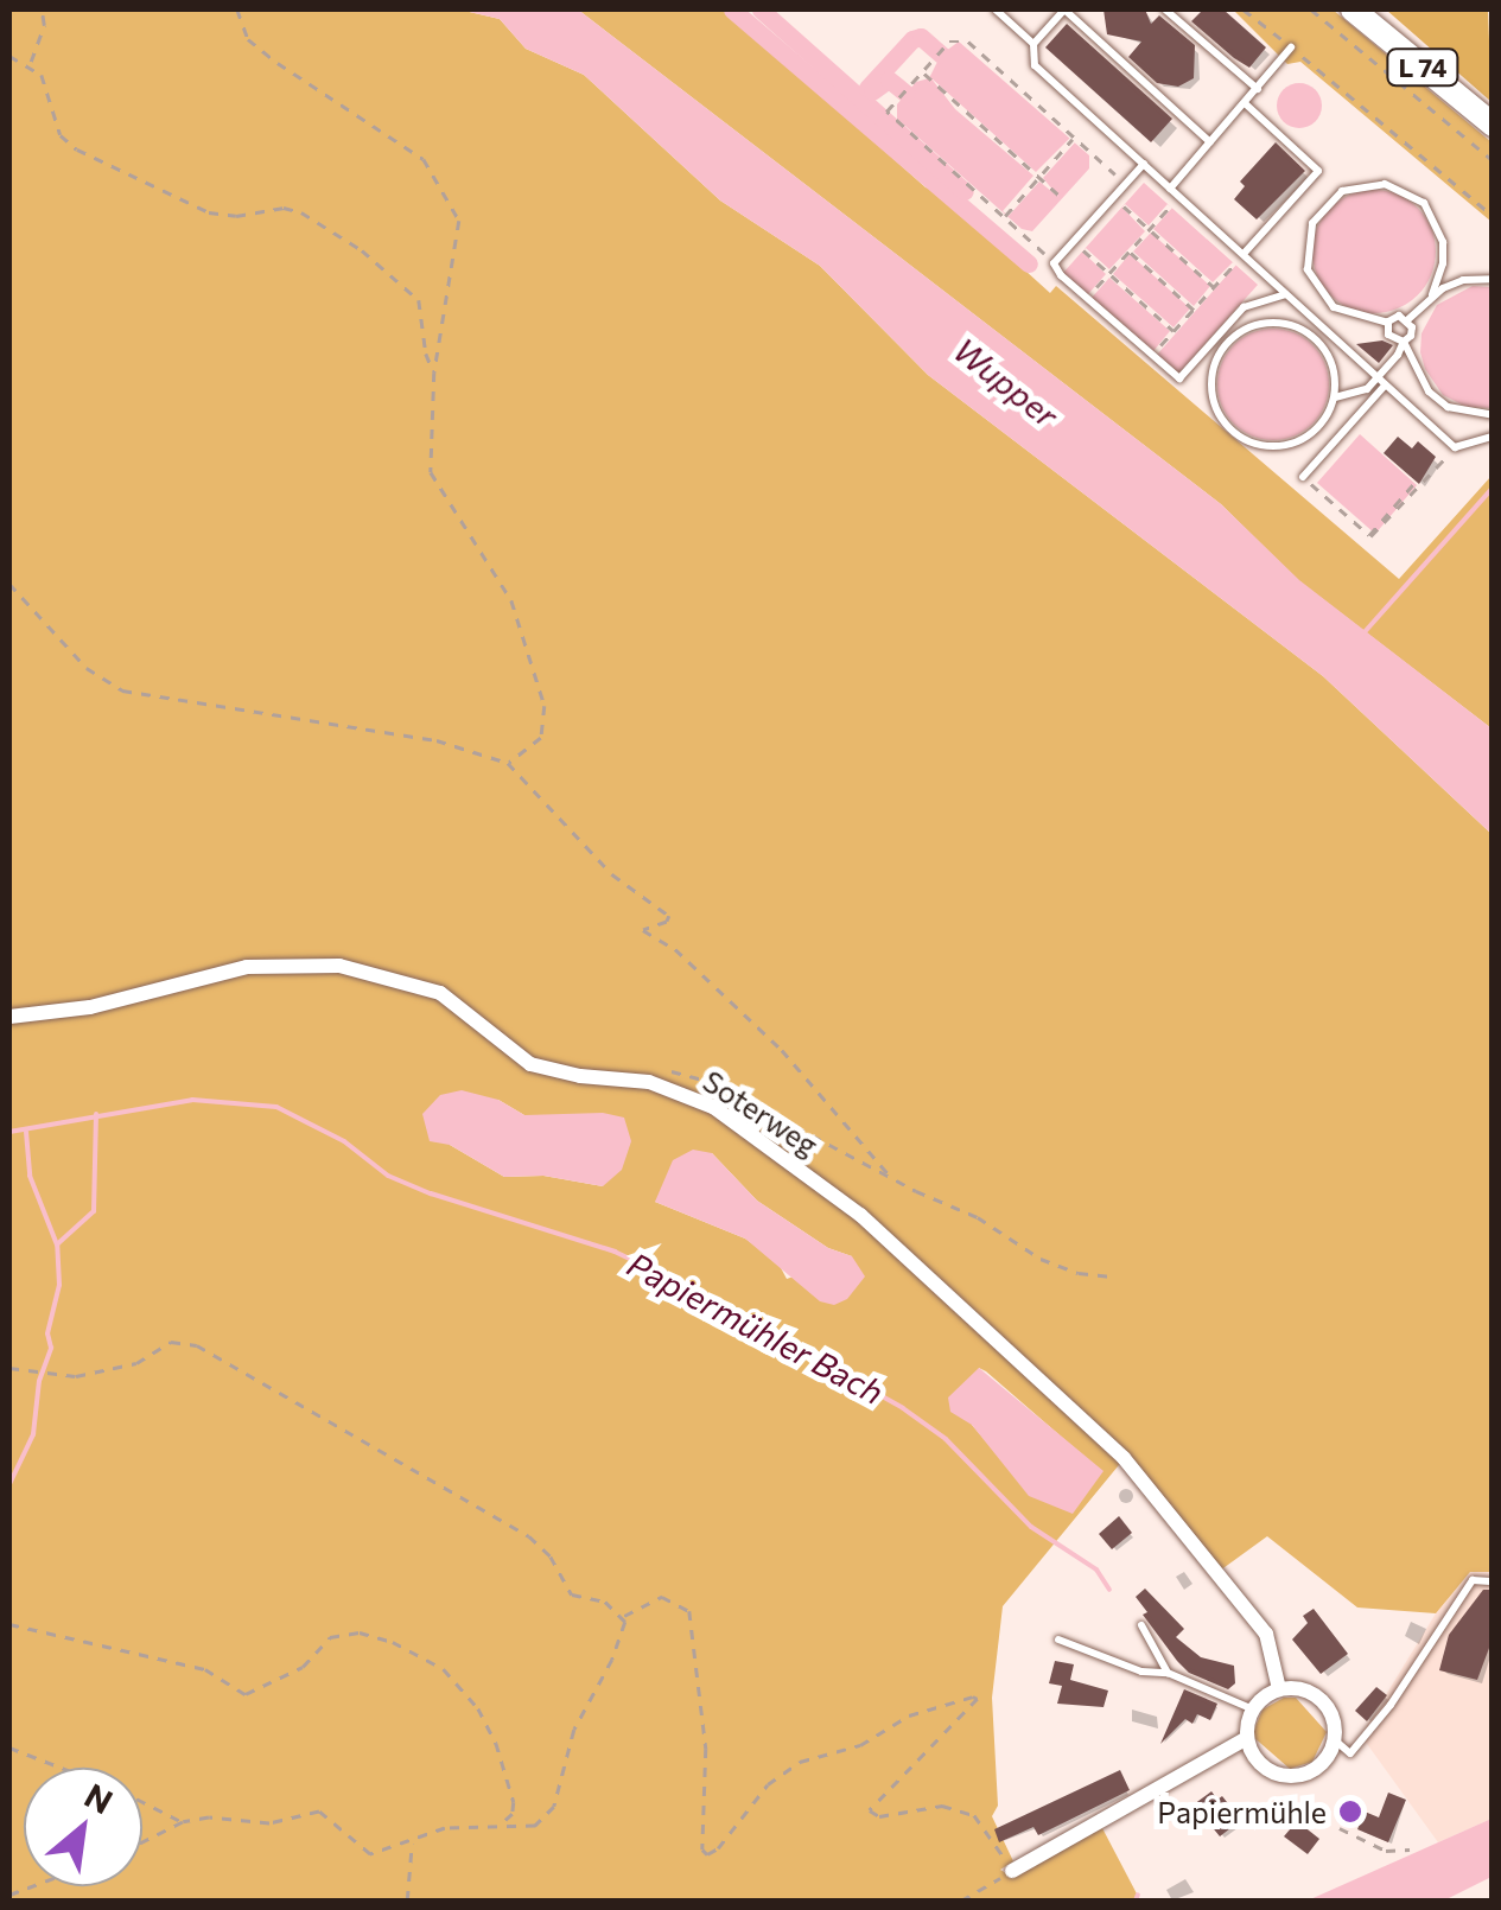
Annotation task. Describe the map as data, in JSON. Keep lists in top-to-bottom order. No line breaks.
{"streets":{"main road":["L 74"],"street":["Soterweg"]},"water":["Wupper","Papiermühler Bach"],"places":["Papiermühle"],"north":"top right"}
